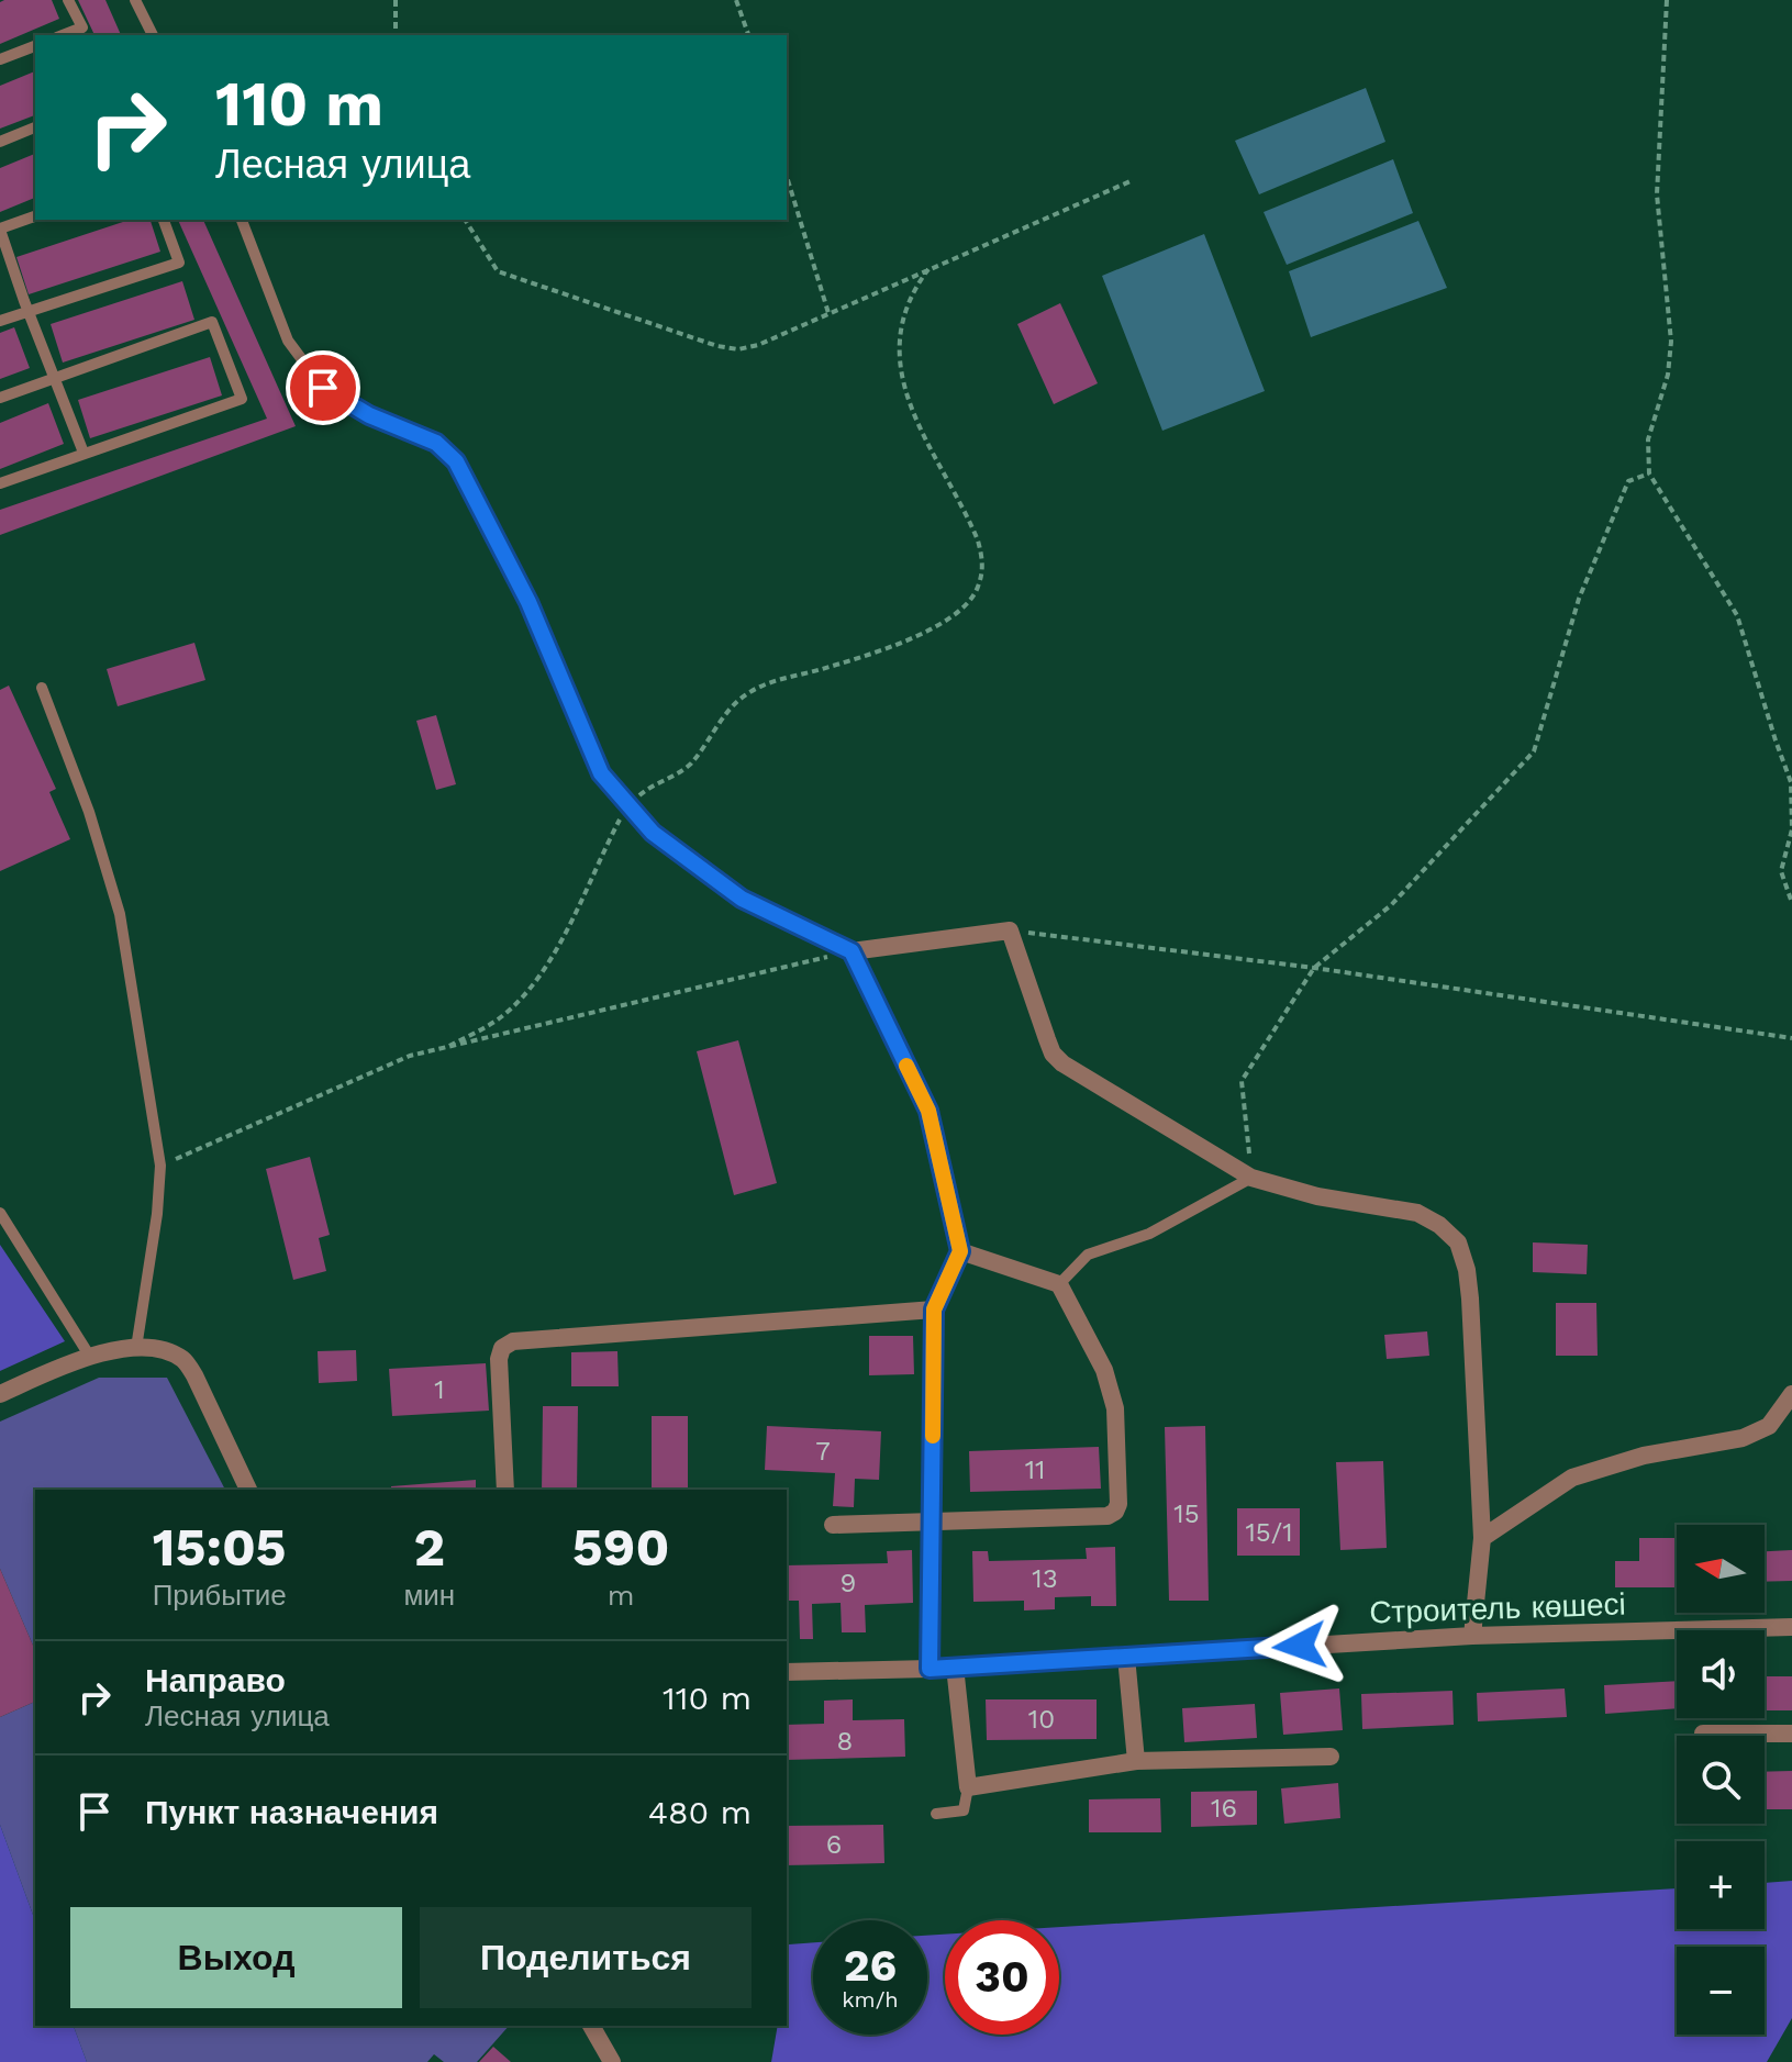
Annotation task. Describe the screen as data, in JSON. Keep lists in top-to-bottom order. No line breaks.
{"streets":{"street":["Строитель көшесі"]},"house_numbers":["1","7","11","15","15/1","13","9","10","8","16","6"],"north":"left","page":{"turn":["110 m","Лесная улица"],"eta":["15:05","Прибытие","2","мин","590","m"],"map_buttons":["+","−"],"list":[{"name":"Направо","note":"Лесная улица","value":"110 m"},{"name":"Пункт назначения","value":"480 m"}],"buttons":["Выход","Поделиться"],"speed":"26 km/h","limit":"30"}}
